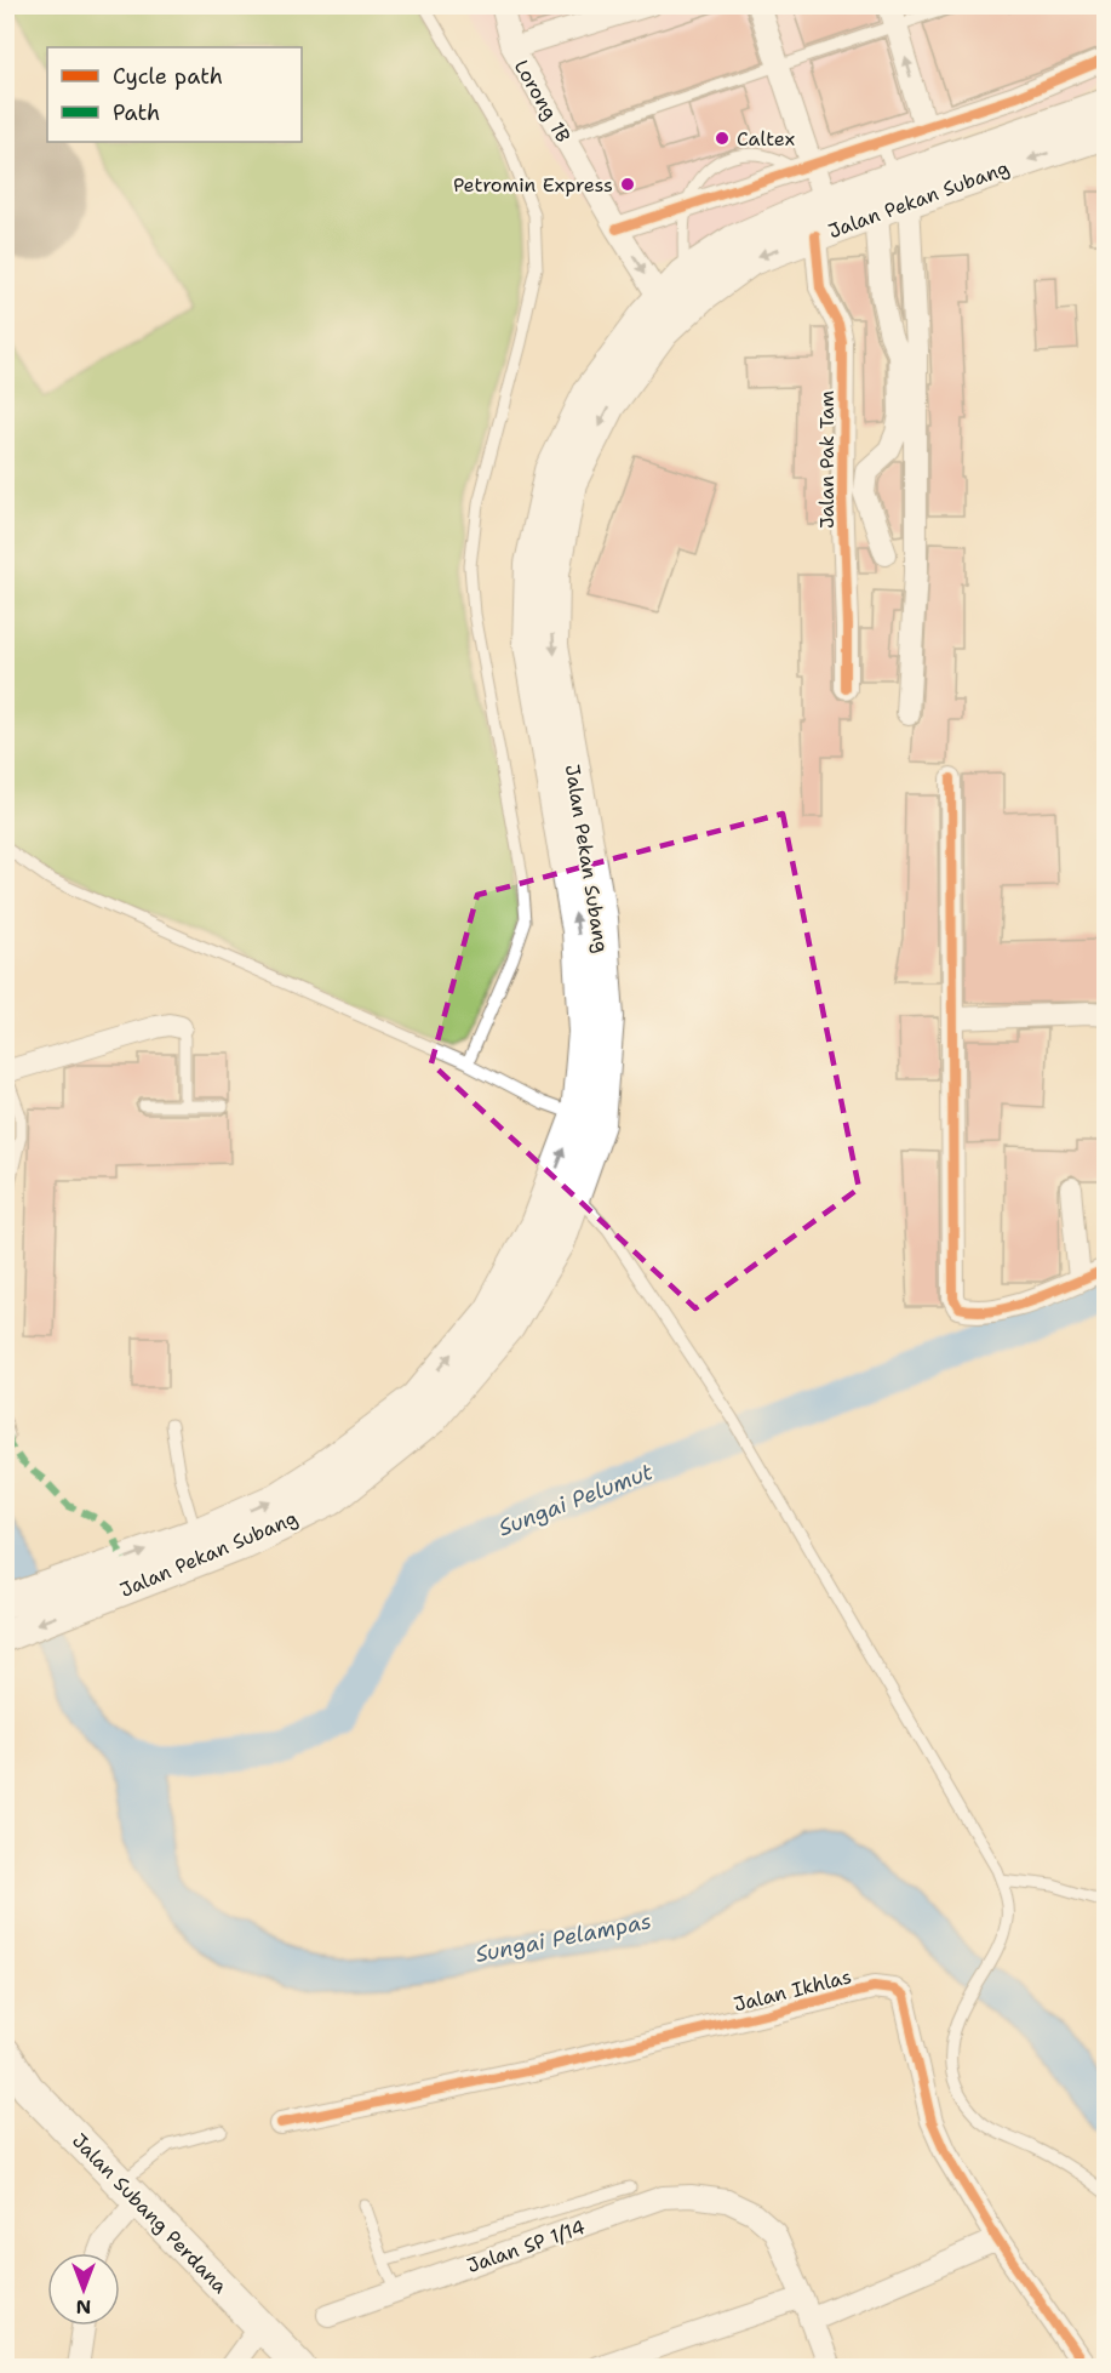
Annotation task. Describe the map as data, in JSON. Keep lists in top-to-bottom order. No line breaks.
{"streets":{"main road":["Jalan Pekan Subang","Jalan Subang Perdana"],"street":["Lorong 1B","Jalan Pak Tam","Jalan Ikhlas","Jalan SP 1/14"]},"crossings":[["Lorong 1B","Jalan Pekan Subang"],["Jalan Pekan Subang","Jalan Pak Tam"]],"water":["Sungai Pelumut","Sungai Pelampas"],"places":["Caltex","Petromin Express"],"legend":["Cycle path","Path"],"north":"bottom"}
